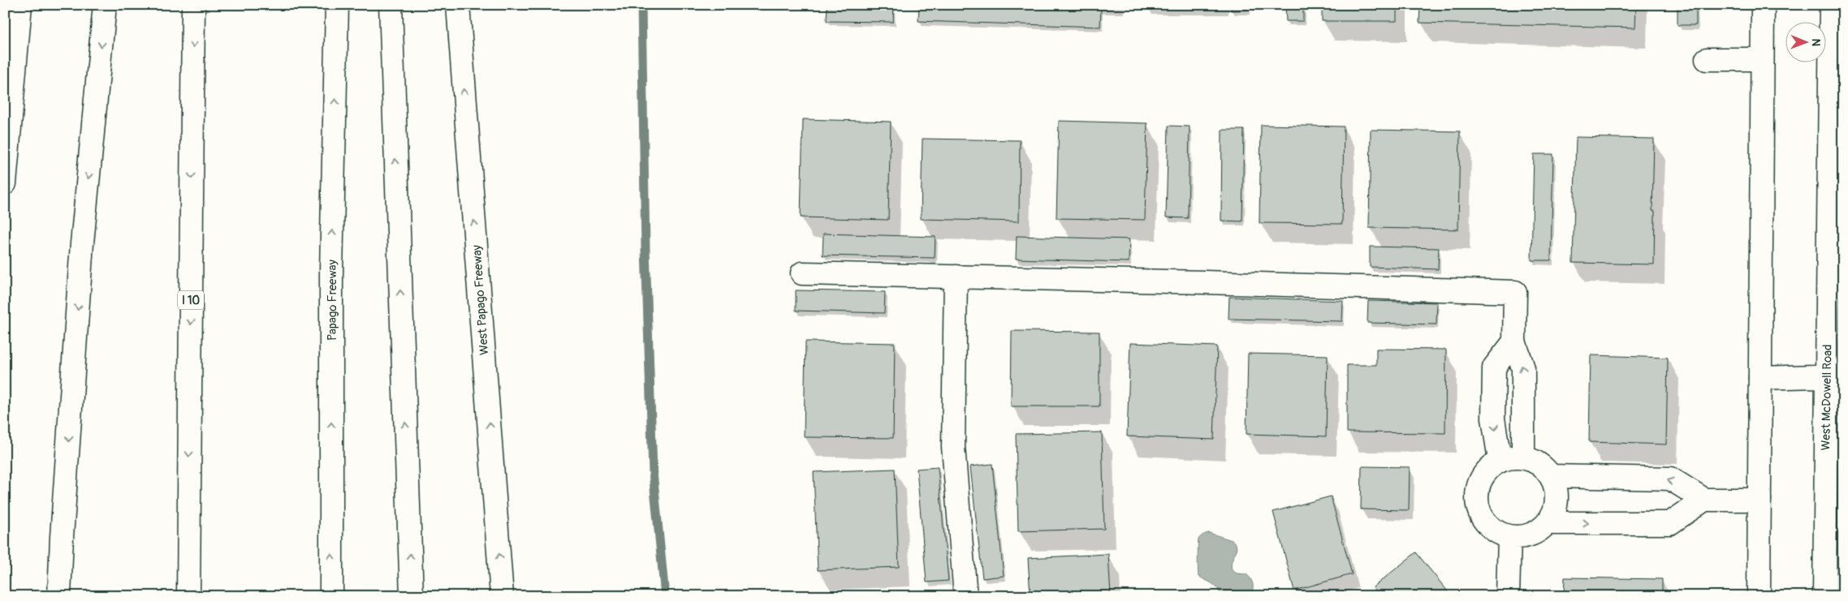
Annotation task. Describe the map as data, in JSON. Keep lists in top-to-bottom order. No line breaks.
{"streets":{"main road":["I 10","Papago Freeway","West Papago Freeway","West McDowell Road"]},"north":"right"}
